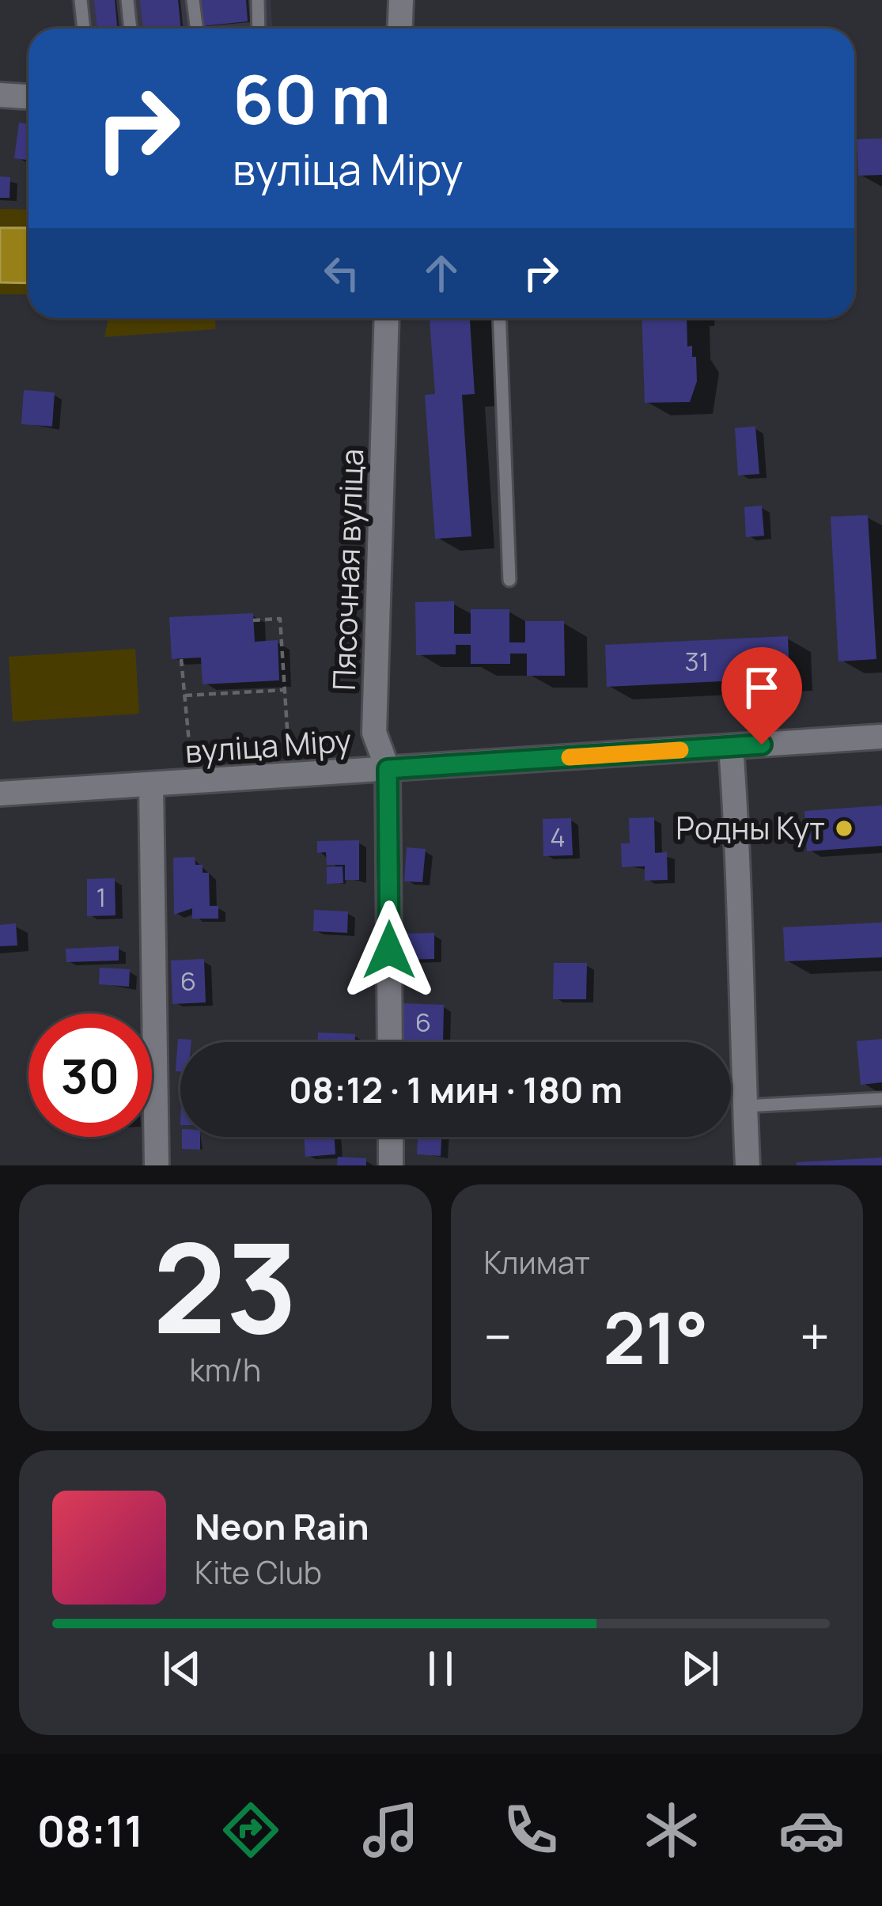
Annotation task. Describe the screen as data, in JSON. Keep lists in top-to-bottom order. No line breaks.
{"streets":{"street":["Пясочная вуліца","вуліца Міру"]},"crossings":[["Пясочная вуліца","вуліца Міру"]],"places":["Родны Кут"],"house_numbers":["31","4","1","6","6"],"page":{"turn":["60 m","вуліца Міру"],"limit":"30","trip":"08:12 · 1 мин · 180 m","tile":[["23","km/h"],"Климат"],"heat":["−","21°","+"],"song":["Neon Rain","Kite Club"],"tabs":"08:11"}}
